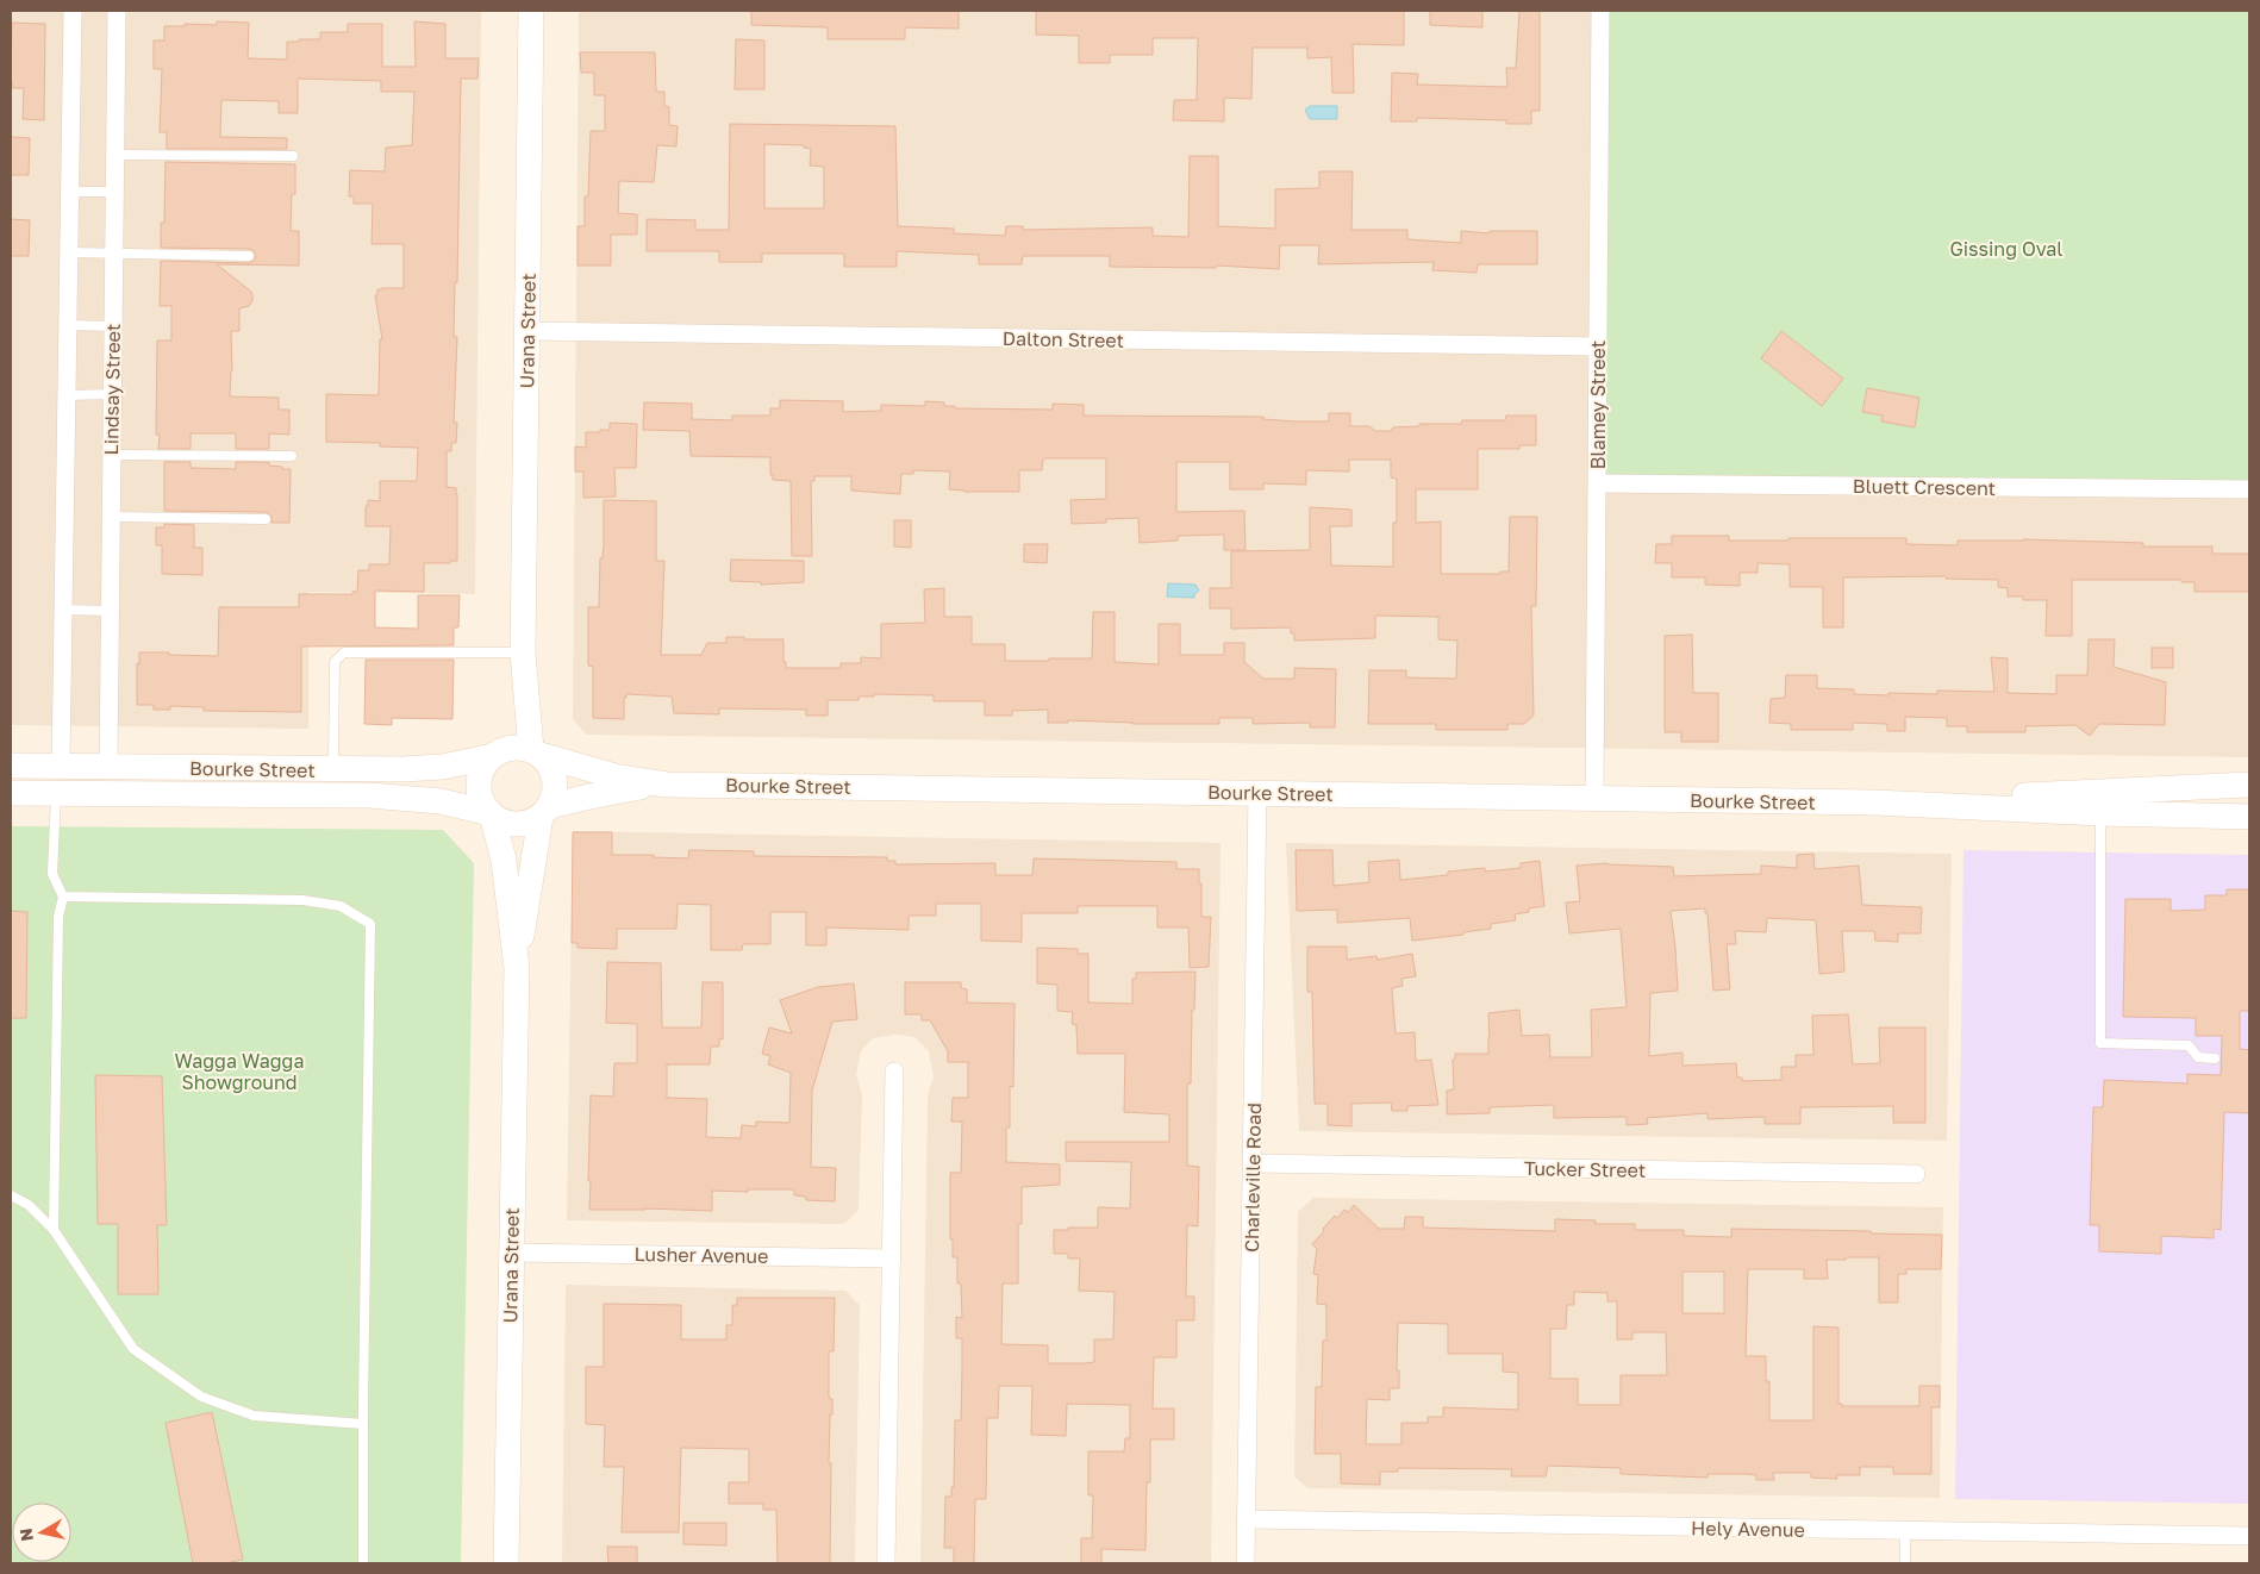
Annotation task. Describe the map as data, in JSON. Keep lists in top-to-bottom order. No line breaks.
{"streets":{"main road":["Urana Street","Bourke Street"],"street":["Dalton Street","Lindsay Street","Blamey Street","Bluett Crescent","Tucker Street","Charleville Road","Lusher Avenue","Hely Avenue"]},"crossings":[["Urana Street","Dalton Street"],["Urana Street","Bourke Street"],["Urana Street","Lusher Avenue"],["Dalton Street","Blamey Street"],["Lindsay Street","Bourke Street"],["Blamey Street","Bluett Crescent"],["Blamey Street","Bourke Street"],["Bourke Street","Charleville Road"],["Tucker Street","Charleville Road"],["Charleville Road","Hely Avenue"]],"parks":["Gissing Oval","Wagga Wagga Showground"],"north":"left"}
